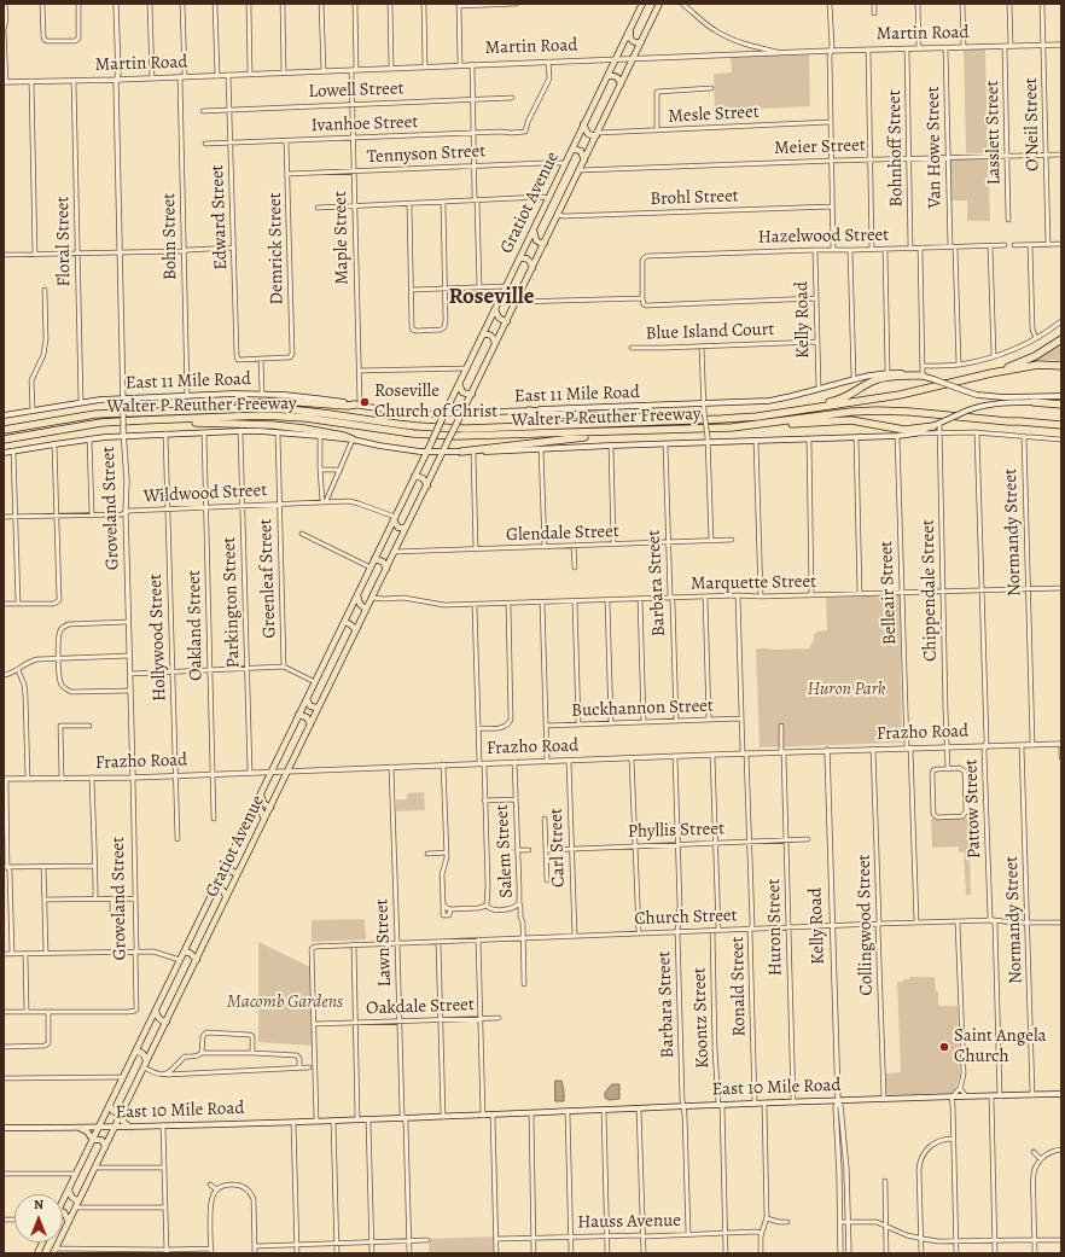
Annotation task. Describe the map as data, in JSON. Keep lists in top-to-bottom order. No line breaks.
{"streets":{"highway":["Walter P Reuther Freeway"],"main road":["Gratiot Avenue","East 11 Mile Road","East 10 Mile Road"],"street":["Martin Road","Lowell Street","Mesle Street","Ivanhoe Street","O'Neil Street","Lasslett Street","Meier Street","Van Howe Street","Bohnhoff Street","Tennyson Street","Brohl Street","Edward Street","Bohn Street","Hazelwood Street","Maple Street","Floral Street","Demrick Street","Kelly Road","Blue Island Court","Wildwood Street","Groveland Street","Normandy Street","Glendale Street","Greenleaf Street","Barbara Street","Marquette Street","Chippendale Street","Belleair Street","Parkington Street","Oakland Street","Hollywood Street","Buckhannon Street","Frazho Road","Pattow Street","Phyllis Street","Carl Street","Salem Street","Church Street","Collingwood Street","Huron Street","Lawn Street","Ronald Street","Oakdale Street","Koontz Street","Hauss Avenue"]},"crossings":[["Martin Road","Ivanhoe Street"],["Martin Road","O'Neil Street"],["Martin Road","Lasslett Street"],["Martin Road","Van Howe Street"],["Martin Road","Bohnhoff Street"],["Martin Road","Gratiot Avenue"],["Martin Road","Edward Street"],["Martin Road","Bohn Street"],["Martin Road","Maple Street"],["Martin Road","Floral Street"],["Martin Road","Groveland Street"],["Lowell Street","Edward Street"],["Lowell Street","Maple Street"],["Mesle Street","Gratiot Avenue"],["Ivanhoe Street","Edward Street"],["Ivanhoe Street","Maple Street"],["Ivanhoe Street","Demrick Street"],["O'Neil Street","Meier Street"],["Lasslett Street","Meier Street"],["Meier Street","Van Howe Street"],["Meier Street","Bohnhoff Street"],["Meier Street","Gratiot Avenue"],["Van Howe Street","Hazelwood Street"],["Bohnhoff Street","Hazelwood Street"],["Tennyson Street","Gratiot Avenue"],["Tennyson Street","Maple Street"],["Tennyson Street","Demrick Street"],["Brohl Street","Gratiot Avenue"],["Gratiot Avenue","East 11 Mile Road"],["Gratiot Avenue","Wildwood Street"],["Gratiot Avenue","Glendale Street"],["Gratiot Avenue","Marquette Street"],["Gratiot Avenue","Frazho Road"],["Gratiot Avenue","East 10 Mile Road"],["Edward Street","Demrick Street"],["Bohn Street","East 11 Mile Road"],["Hazelwood Street","Kelly Road"],["Maple Street","East 11 Mile Road"],["Floral Street","East 11 Mile Road"],["Kelly Road","Blue Island Court"],["Kelly Road","East 11 Mile Road"],["Kelly Road","Frazho Road"],["Kelly Road","Church Street"],["Kelly Road","East 10 Mile Road"],["East 11 Mile Road","Groveland Street"],["Wildwood Street","Groveland Street"],["Wildwood Street","Greenleaf Street"],["Wildwood Street","Parkington Street"],["Wildwood Street","Oakland Street"],["Wildwood Street","Hollywood Street"],["Groveland Street","Frazho Road"],["Normandy Street","Marquette Street"],["Normandy Street","Frazho Road"],["Normandy Street","Church Street"],["Normandy Street","East 10 Mile Road"],["Glendale Street","Barbara Street"],["Barbara Street","Marquette Street"],["Barbara Street","Buckhannon Street"],["Barbara Street","Frazho Road"],["Barbara Street","Phyllis Street"],["Barbara Street","Church Street"],["Barbara Street","East 10 Mile Road"],["Barbara Street","Hauss Avenue"],["Marquette Street","Chippendale Street"],["Marquette Street","Belleair Street"],["Marquette Street","Pattow Street"],["Marquette Street","Ronald Street"],["Chippendale Street","Frazho Road"],["Belleair Street","Frazho Road"],["Belleair Street","Church Street"],["Parkington Street","Frazho Road"],["Oakland Street","Frazho Road"],["Hollywood Street","Frazho Road"],["Buckhannon Street","Ronald Street"],["Frazho Road","Pattow Street"],["Frazho Road","Carl Street"],["Frazho Road","Salem Street"],["Frazho Road","Collingwood Street"],["Frazho Road","Huron Street"],["Frazho Road","Lawn Street"],["Frazho Road","Ronald Street"],["Pattow Street","Church Street"],["Pattow Street","East 10 Mile Road"],["Phyllis Street","Carl Street"],["Phyllis Street","Huron Street"],["Phyllis Street","Ronald Street"],["Carl Street","Church Street"],["Salem Street","Church Street"],["Church Street","Collingwood Street"],["Church Street","Huron Street"],["Church Street","Lawn Street"],["Church Street","Ronald Street"],["Church Street","Oakdale Street"],["Church Street","Koontz Street"],["Collingwood Street","East 10 Mile Road"],["Huron Street","East 10 Mile Road"],["Lawn Street","Oakdale Street"],["Ronald Street","East 10 Mile Road"],["Koontz Street","East 10 Mile Road"],["Koontz Street","Hauss Avenue"]],"districts":["Roseville"],"parks":["Huron Park","Macomb Gardens"],"places":["Roseville Church of Christ","Saint Angela Church"],"north":"top"}
